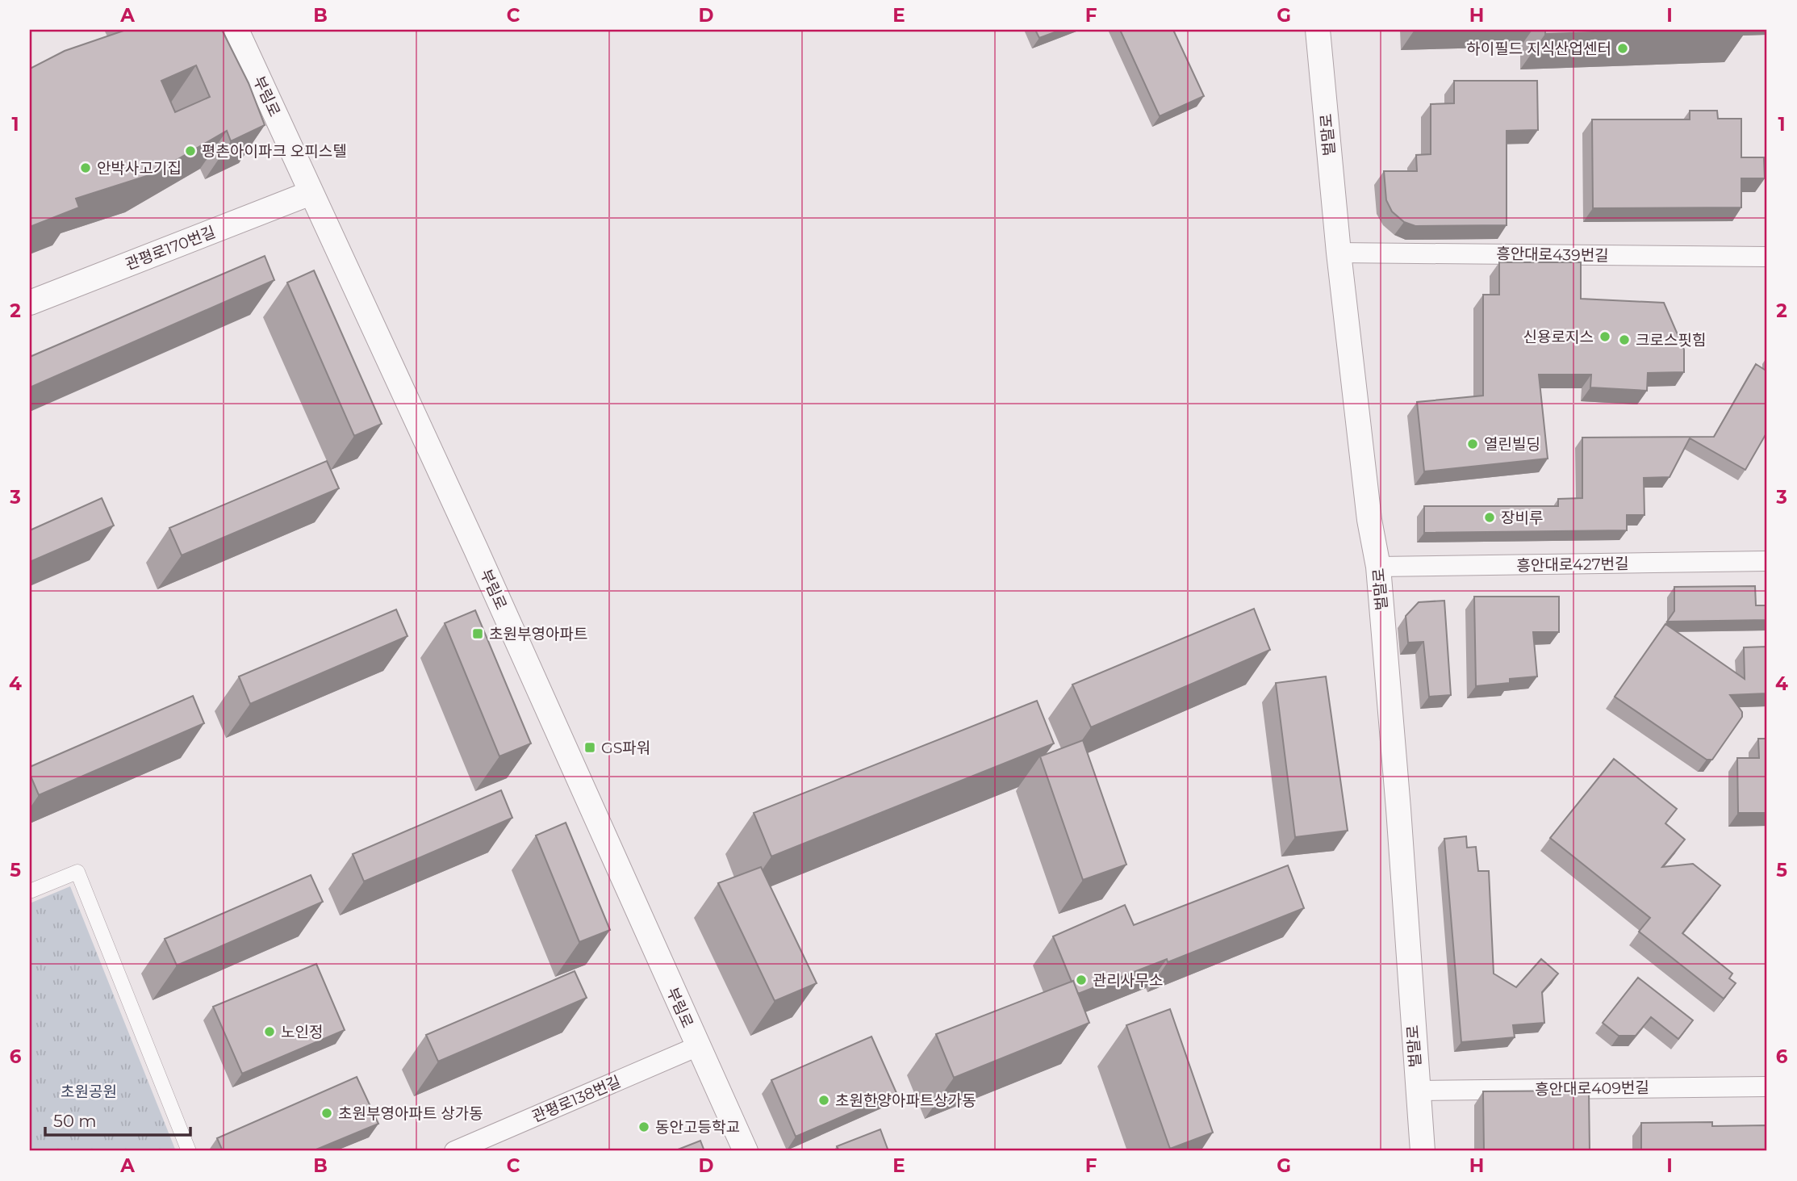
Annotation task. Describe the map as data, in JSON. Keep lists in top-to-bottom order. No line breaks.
{"streets":{"street":["부림로","벌말로","관평로170번길","흥안대로439번길","흥안대로427번길","흥안대로409번길","관평로138번길"]},"crossings":[["부림로","관평로170번길"],["부림로","관평로138번길"],["벌말로","흥안대로439번길"],["벌말로","흥안대로427번길"],["벌말로","흥안대로409번길"]],"parks":["초원공원"],"places":{"other":["하이필드 지식산업센터","평촌아이파크 오피스텔","안박사고기집","신용로지스","크로스핏힘","열린빌딩","장비루","관리사무소","노인정","초원한양아파트상가동","초원부영아파트 상가동","동안고등학교"],"transit":["초원부영아파트","GS파워"]},"scale_bar":"50 m","grid":{"columns":["A","B","C","D","E","F","G","H","I"],"rows":["1","2","3","4","5","6"]}}
